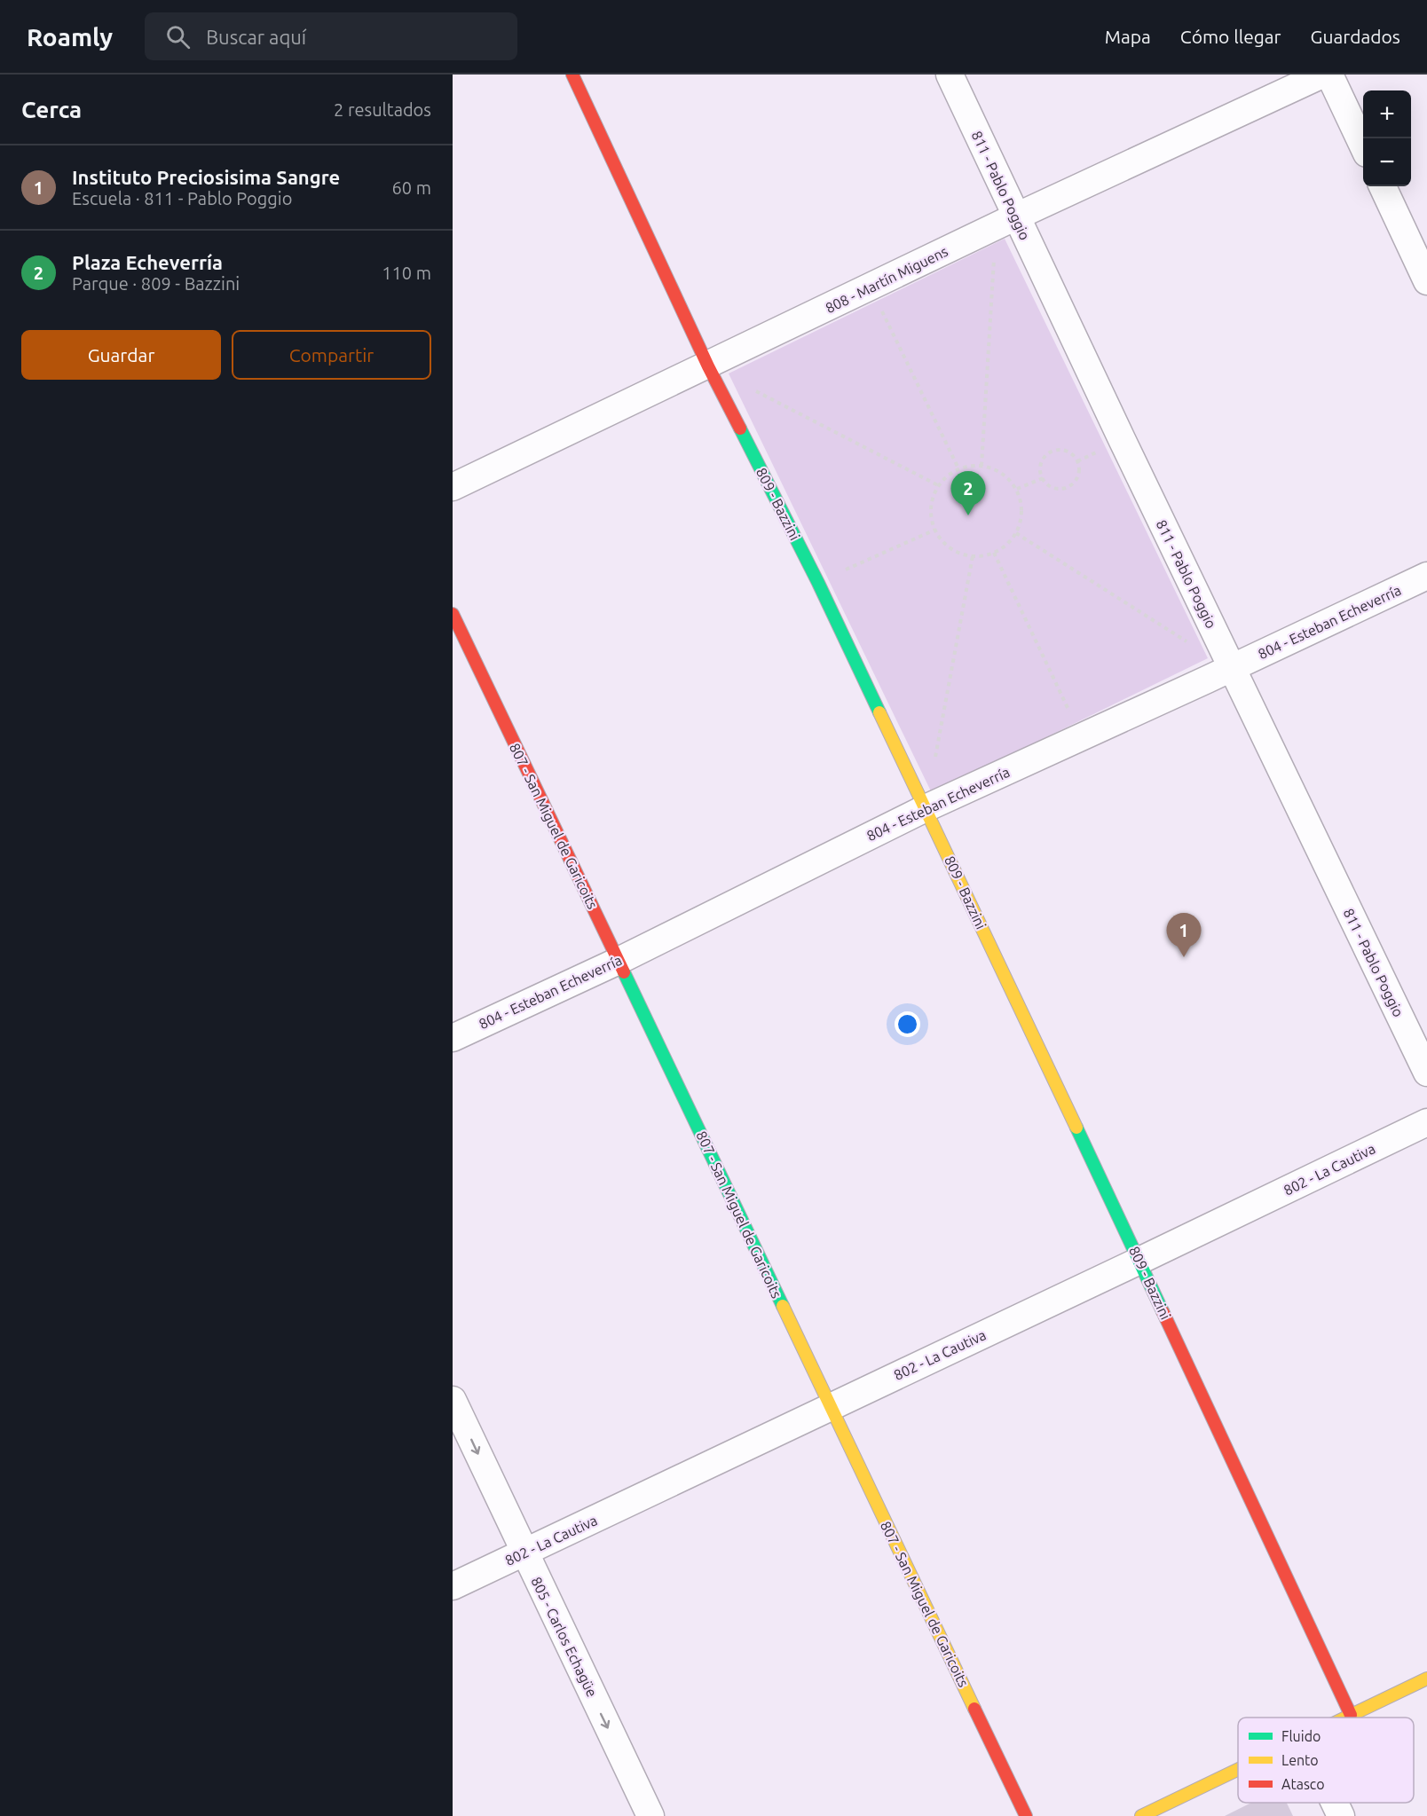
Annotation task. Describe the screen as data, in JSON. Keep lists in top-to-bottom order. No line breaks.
{"streets":{"street":["811 - Pablo Poggio","808 - Martín Miguens","809 - Bazzini","804 - Esteban Echeverría","807 - San Miguel de Garicoits","802 - La Cautiva","805 - Carlos Echagüe"]},"crossings":[["811 - Pablo Poggio","808 - Martín Miguens"],["811 - Pablo Poggio","804 - Esteban Echeverría"],["808 - Martín Miguens","809 - Bazzini"],["809 - Bazzini","804 - Esteban Echeverría"],["809 - Bazzini","802 - La Cautiva"],["804 - Esteban Echeverría","807 - San Miguel de Garicoits"],["807 - San Miguel de Garicoits","802 - La Cautiva"],["802 - La Cautiva","805 - Carlos Echagüe"]],"one_way":["805 - Carlos Echagüe"],"legend":["Fluido","Lento","Atasco"],"page":{"header":"Roamly","search":"Buscar aquí","nav":["Mapa","Cómo llegar","Guardados"],"heading":["Cerca","2 resultados"],"map_buttons":["+","−"],"list":[{"mark":"1","name":"Instituto Preciosisima Sangre","note":"Escuela · 811 - Pablo Poggio","value":"60 m"},{"mark":"2","name":"Plaza Echeverría","note":"Parque · 809 - Bazzini","value":"110 m"}],"buttons":["Guardar","Compartir"],"pins":["2","1"]}}
